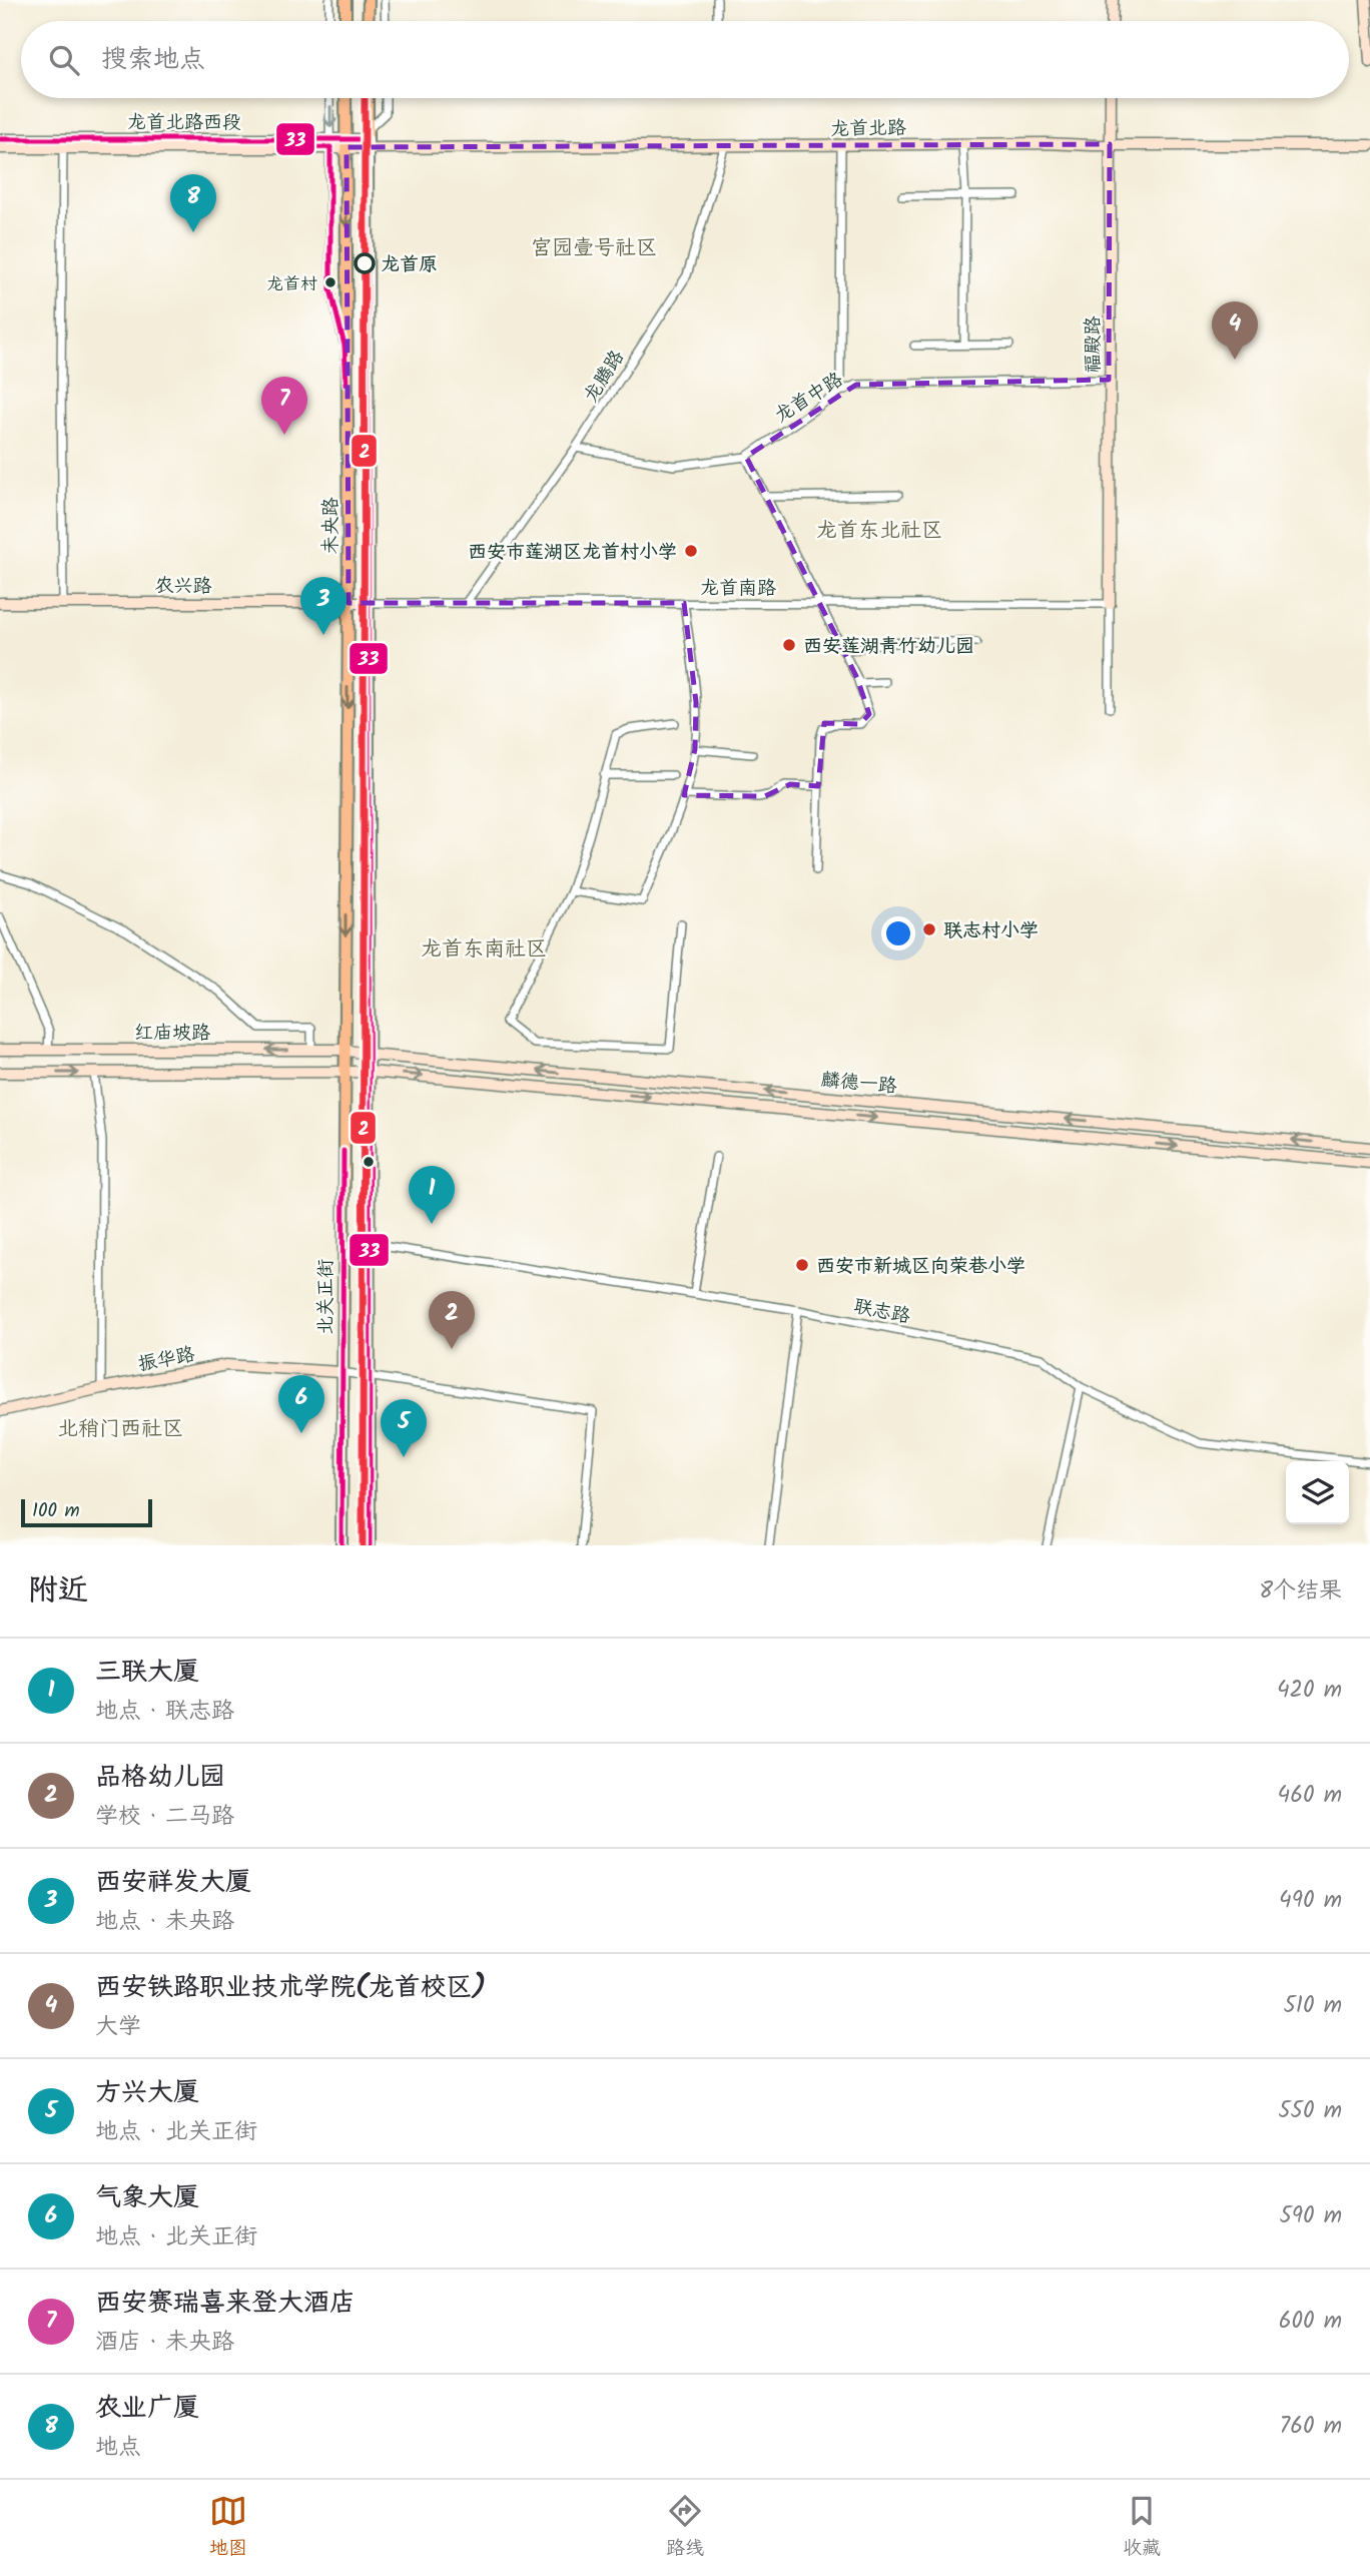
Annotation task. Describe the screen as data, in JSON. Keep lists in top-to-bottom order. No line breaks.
{"streets":{"main road":["龙首北路西段","龙首北路","福殿路","未央路","农兴路","红庙坡路","麟德一路","北关正街","振华路"],"street":["龙腾路","龙首中路","龙首南路","联志路"]},"crossings":[["龙首北路西段","龙首北路"],["龙首北路西段","未央路"],["龙首北路","福殿路"],["龙首北路","龙腾路"],["龙首北路","未央路"],["福殿路","龙首中路"],["福殿路","龙首南路"],["龙腾路","龙首中路"],["龙腾路","龙首南路"],["未央路","农兴路"],["未央路","龙首南路"],["未央路","红庙坡路"],["未央路","麟德一路"],["未央路","北关正街"],["农兴路","龙首南路"],["红庙坡路","麟德一路"],["红庙坡路","北关正街"],["麟德一路","北关正街"],["北关正街","振华路"]],"districts":["宫园壹号社区","龙首东北社区","龙首东南社区","北稍门西社区"],"places":["龙首原","龙首村","西安市莲湖区龙首村小学","西安莲湖青竹幼儿园","联志村小学","西安市新城区向荣巷小学"],"lines":["transit line 2","transit line 33"],"scale_bar":"100 m","page":{"search":"搜索地点","pins":["8","4","7","3","1","2","6","5"],"scale":"100 m","heading":["附近","8个结果"],"list":[{"mark":"1","name":"三联大厦","note":"地点 · 联志路","value":"420 m"},{"mark":"2","name":"品格幼儿园","note":"学校 · 二马路","value":"460 m"},{"mark":"3","name":"西安祥发大厦","note":"地点 · 未央路","value":"490 m"},{"mark":"4","name":"西安铁路职业技术学院(龙首校区)","note":"大学","value":"510 m"},{"mark":"5","name":"方兴大厦","note":"地点 · 北关正街","value":"550 m"},{"mark":"6","name":"气象大厦","note":"地点 · 北关正街","value":"590 m"},{"mark":"7","name":"西安赛瑞喜来登大酒店","note":"酒店 · 未央路","value":"600 m"},{"mark":"8","name":"农业广厦","note":"地点","value":"760 m"}],"nav":["地图","路线","收藏"]}}
